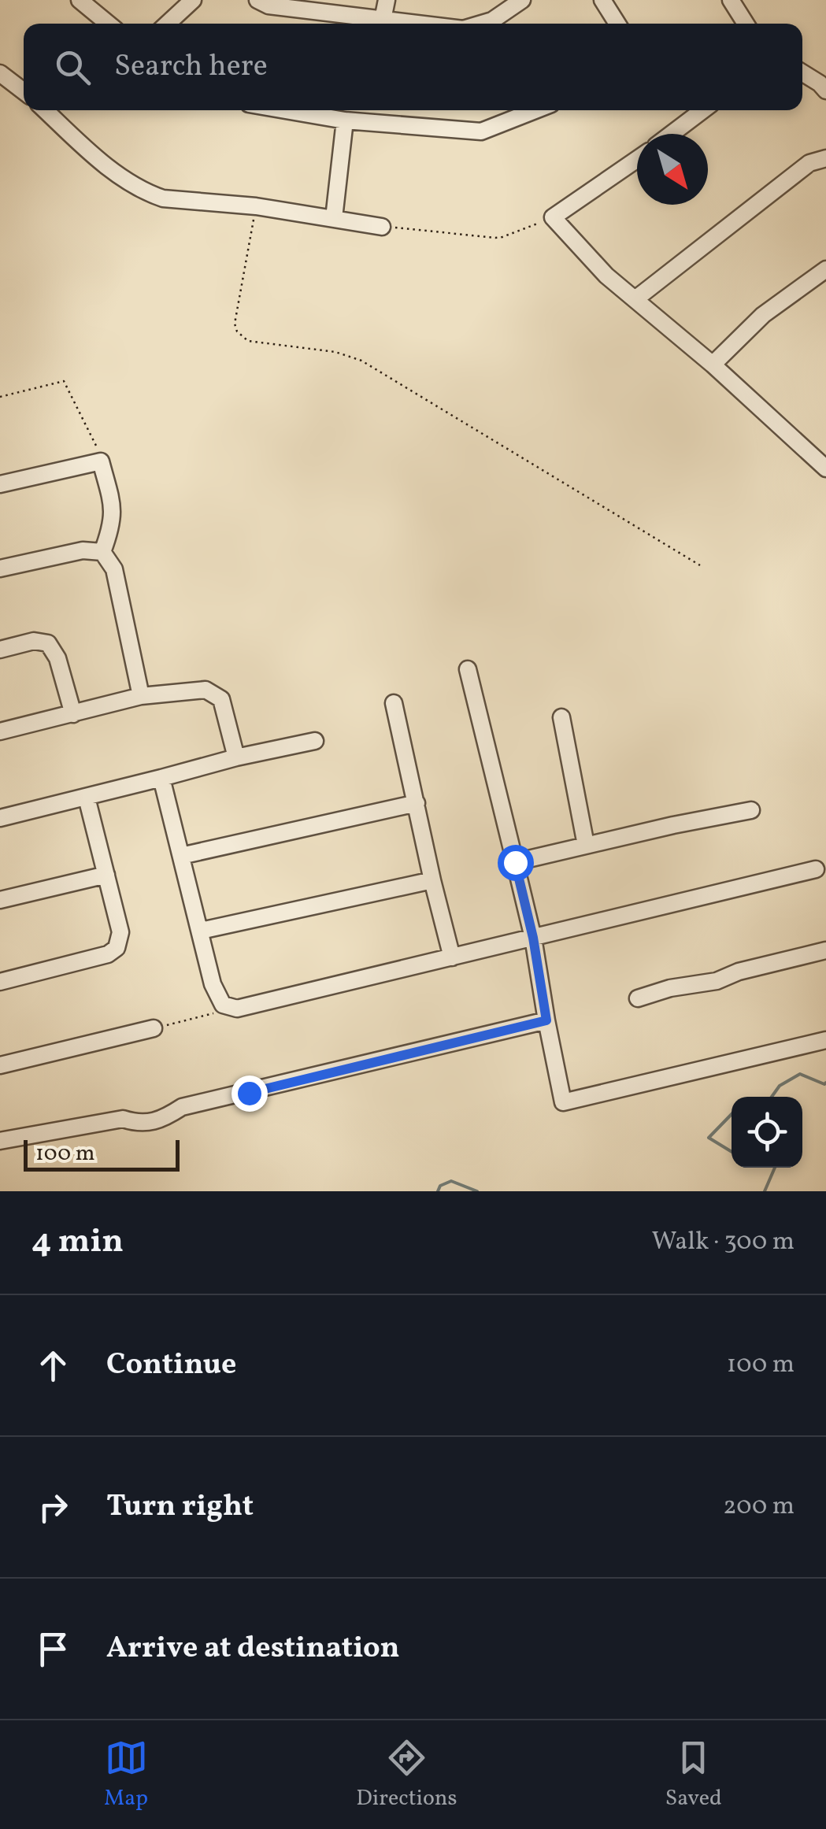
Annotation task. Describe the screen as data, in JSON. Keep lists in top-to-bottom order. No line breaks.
{"scale_bar":"100 m","north":"bottom right","page":{"search":"Search here","scale":"100 m","heading":["4 min","Walk · 300 m"],"list":[["Continue","100 m"],["Turn right","200 m"],"Arrive at destination"],"nav":["Map","Directions","Saved"]}}
